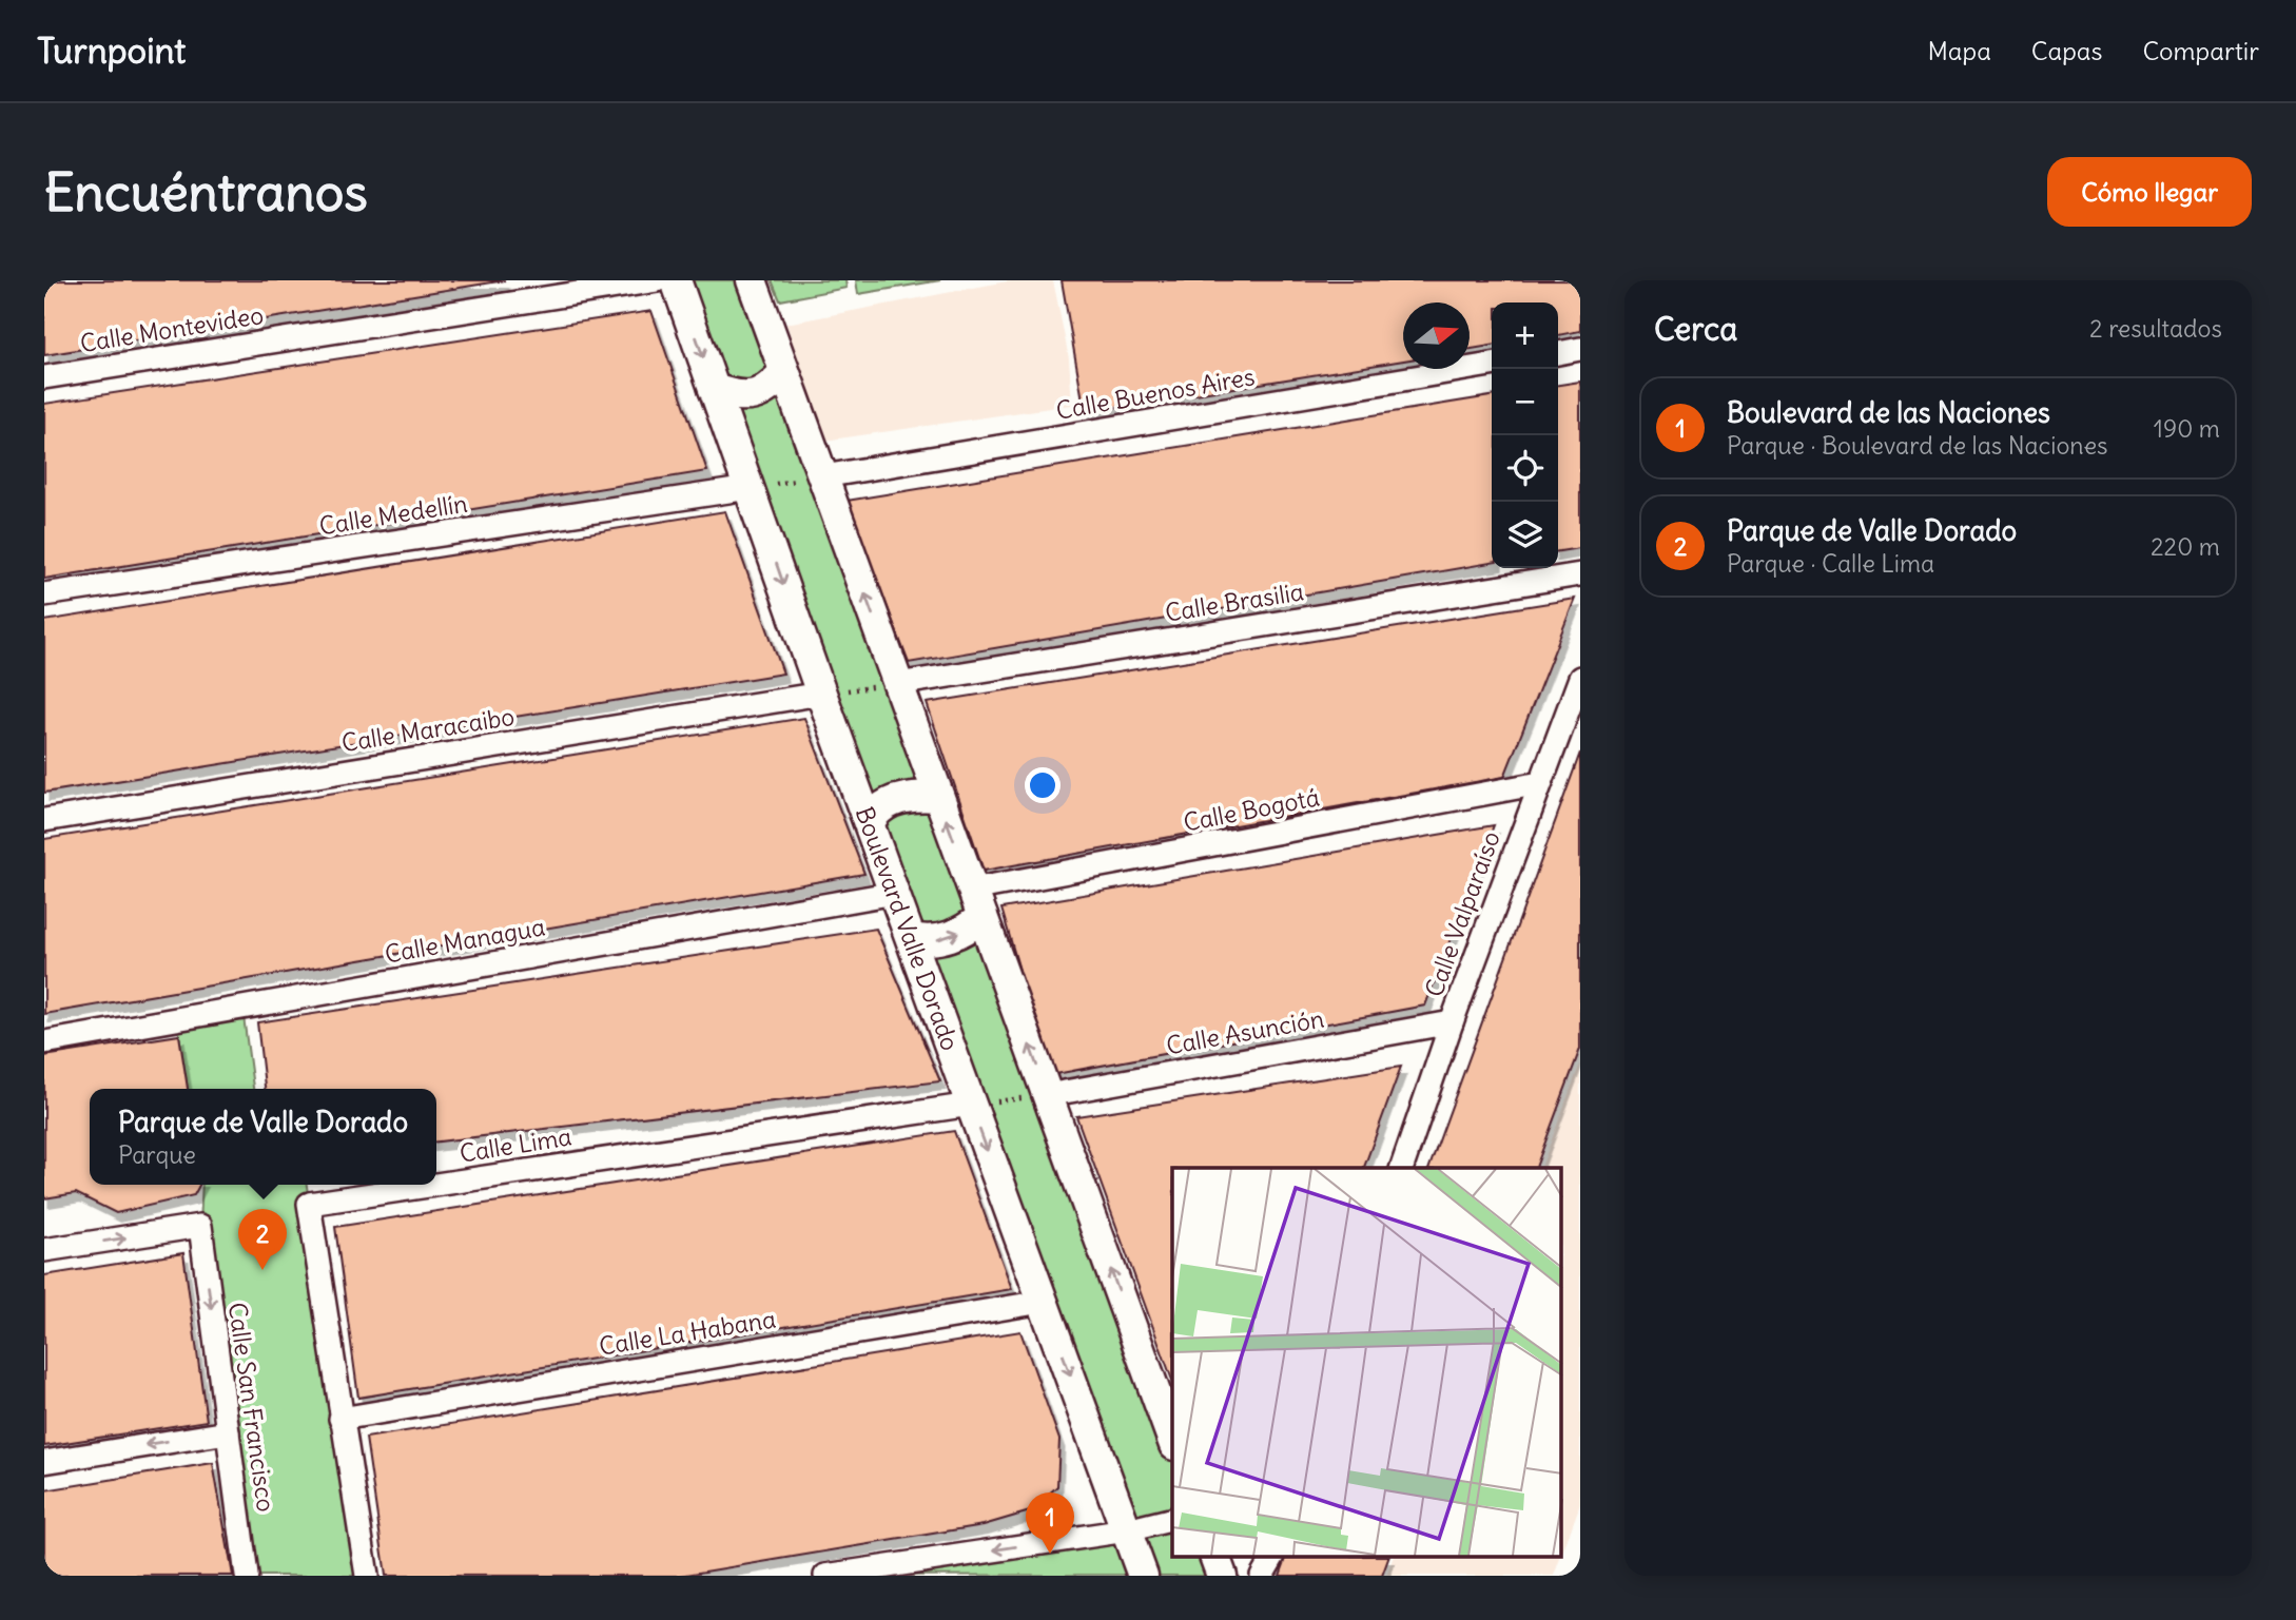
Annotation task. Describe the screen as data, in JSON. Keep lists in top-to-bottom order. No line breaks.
{"streets":{"street":["Calle Montevideo","Calle Buenos Aires","Calle Medellín","Calle Brasilia","Calle Maracaibo","Calle Bogotá","Calle Valparaíso","Boulevard Valle Dorado","Calle Managua","Calle Asunción","Calle Lima","Calle La Habana","Calle San Francisco"]},"crossings":[["Calle Medellín","Boulevard Valle Dorado"],["Calle Maracaibo","Boulevard Valle Dorado"],["Calle Bogotá","Calle Valparaíso"],["Calle Valparaíso","Calle Asunción"],["Boulevard Valle Dorado","Calle Managua"],["Boulevard Valle Dorado","Calle Lima"],["Boulevard Valle Dorado","Calle La Habana"],["Calle Lima","Calle La Habana"]],"north":"right","page":{"header":"Turnpoint","nav":["Mapa","Capas","Compartir"],"buttons":"Cómo llegar","title":"Encuéntranos","heading":["Cerca","2 resultados"],"map_buttons":["+","−"],"list":[{"mark":"1","name":"Boulevard de las Naciones","note":"Parque · Boulevard de las Naciones","value":"190 m"},{"mark":"2","name":"Parque de Valle Dorado","note":"Parque · Calle Lima","value":"220 m"}],"popup":["Parque de Valle Dorado","Parque"],"pins":["2","1"]}}
